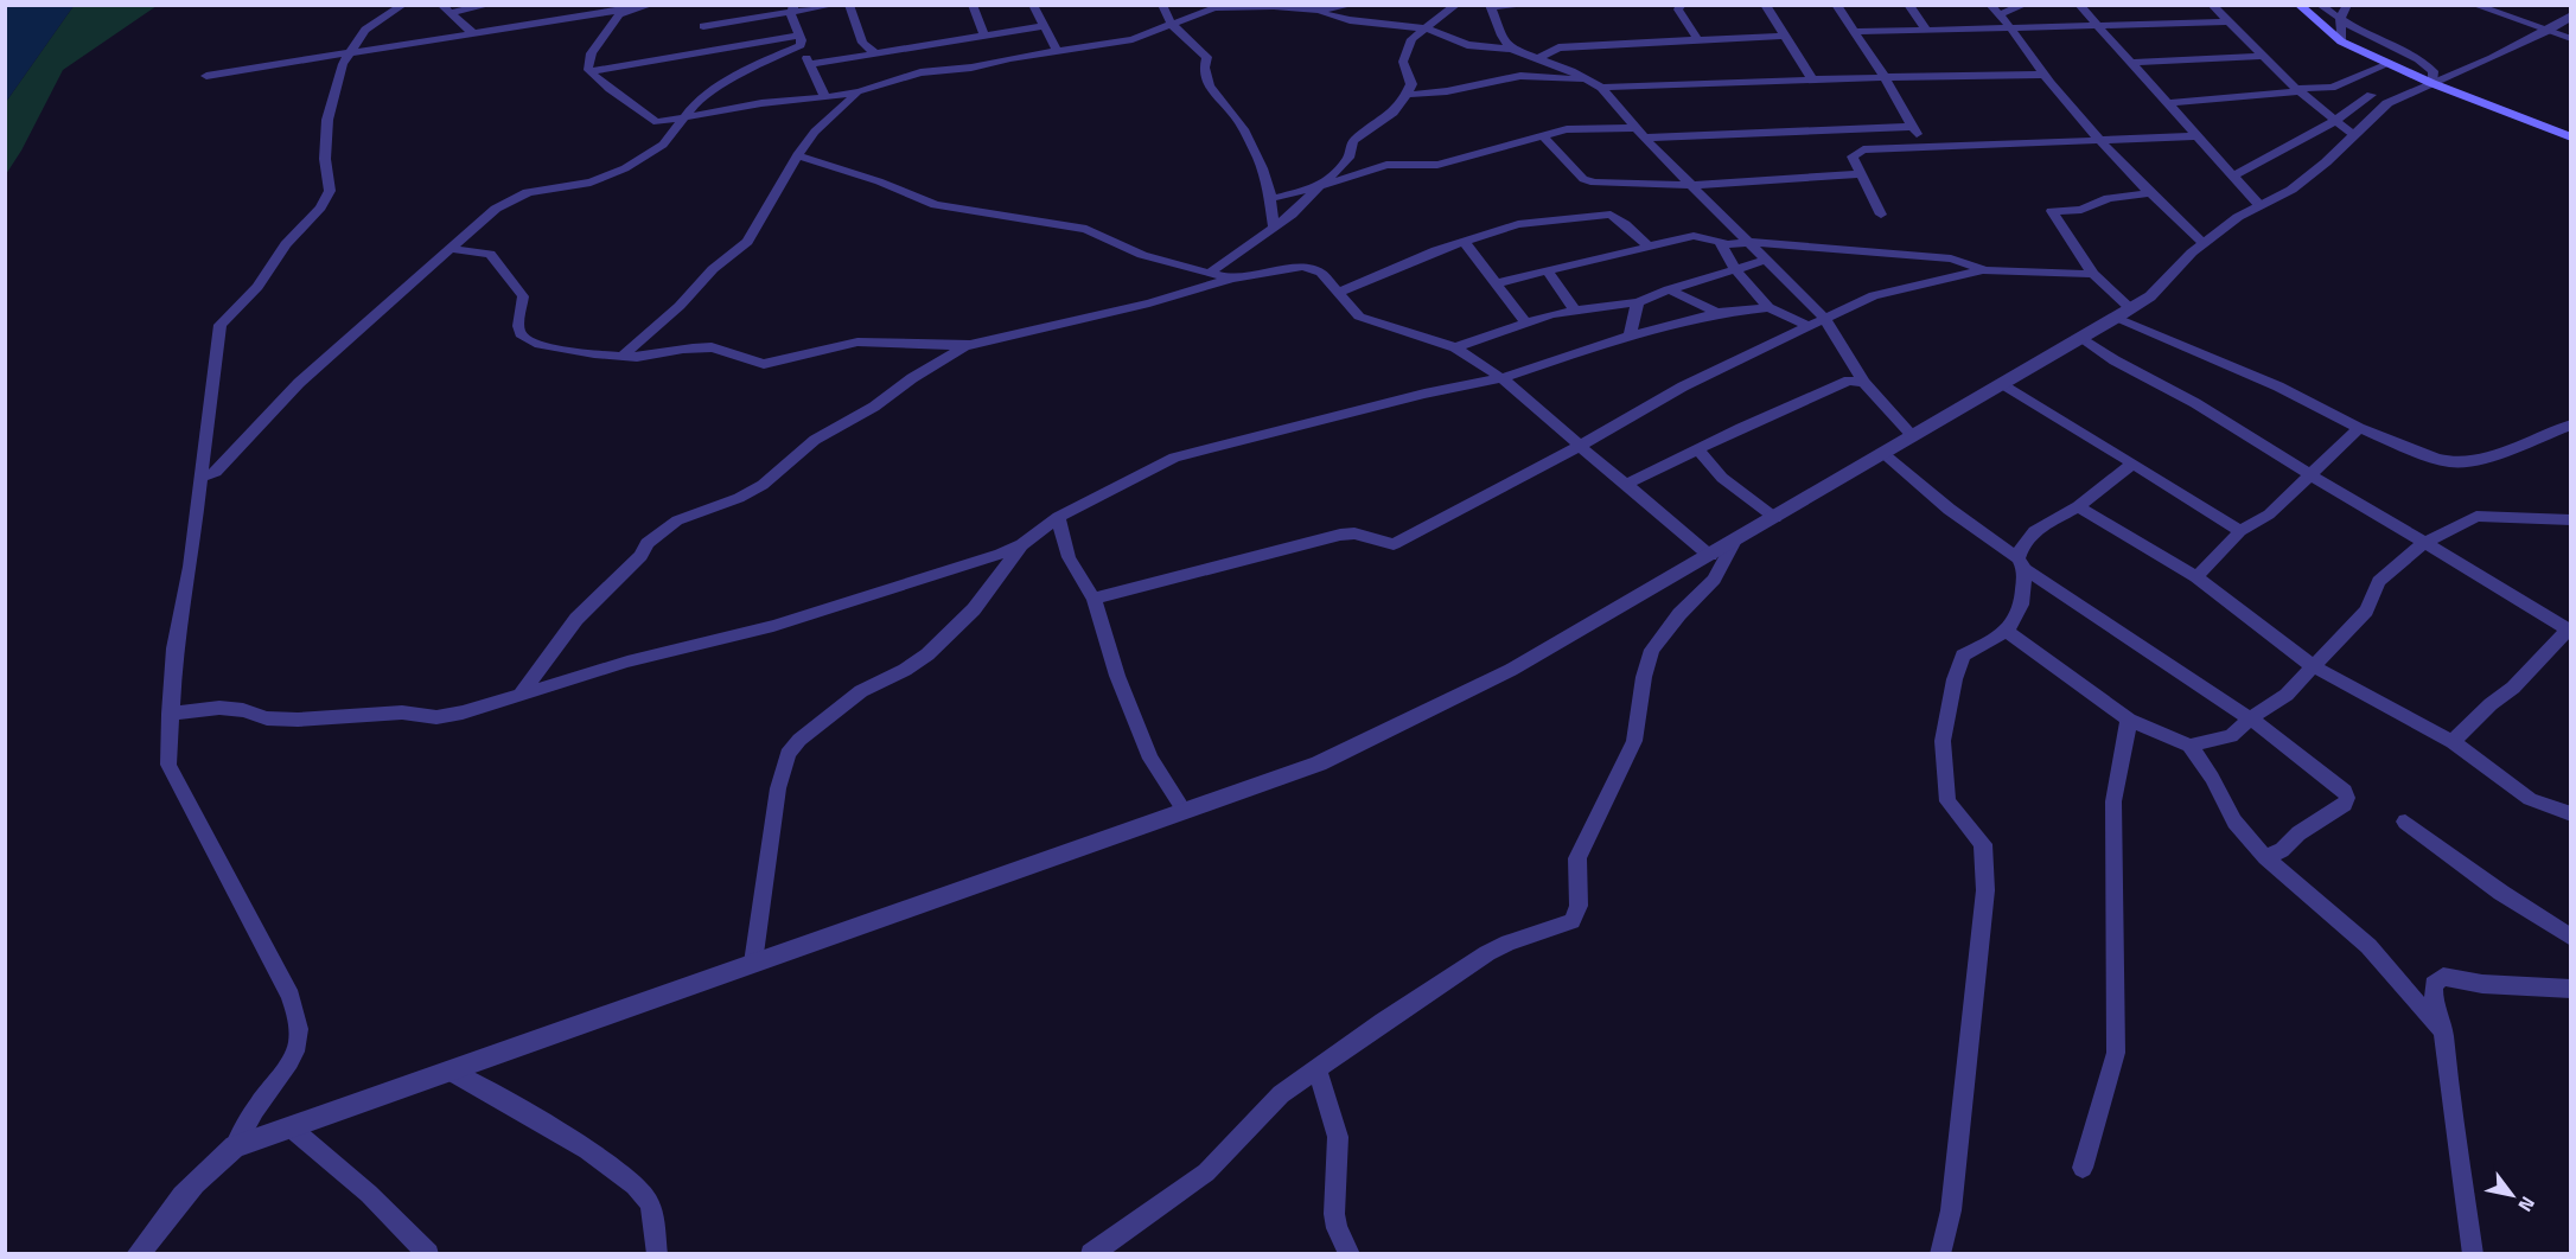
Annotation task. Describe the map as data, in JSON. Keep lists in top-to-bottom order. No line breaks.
{"north":"bottom right"}
